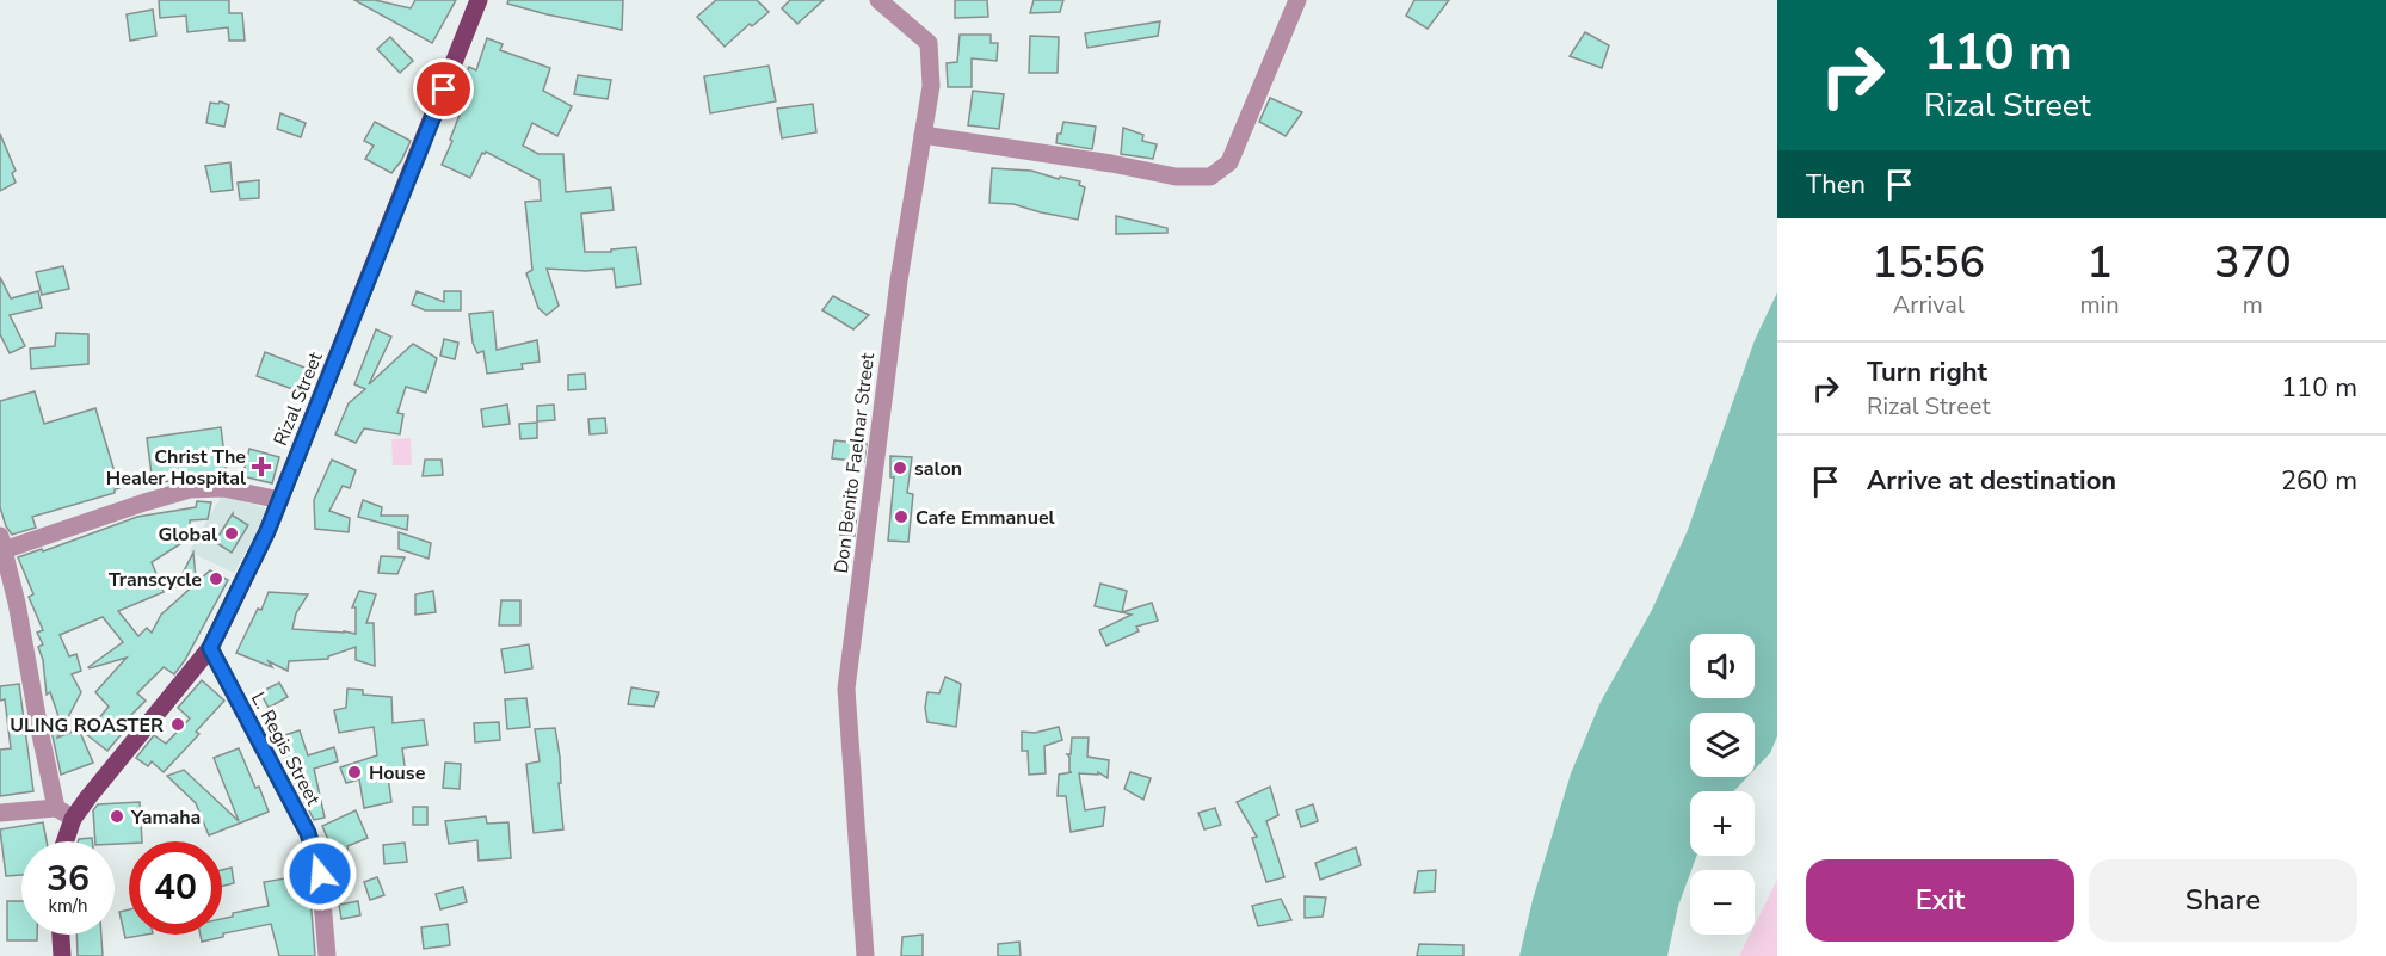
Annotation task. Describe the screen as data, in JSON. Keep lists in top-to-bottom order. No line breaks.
{"streets":{"main road":["Rizal Street"],"street":["Don Benito Faelnar Street","L. Regis Street"]},"crossings":[["Rizal Street","L. Regis Street"]],"places":{"health":["Christ The Healer Hospital"],"other":["salon","Cafe Emmanuel","Global","Transcycle","ULING ROASTER","House","Yamaha"]},"page":{"turn":["110 m","Rizal Street"],"then":"Then","eta":["15:56","Arrival","1","min","370","m"],"list":[{"name":"Turn right","note":"Rizal Street","value":"110 m"},{"name":"Arrive at destination","value":"260 m"}],"map_buttons":["+","−"],"speed":"36 km/h","limit":"40","buttons":["Exit","Share"]}}
